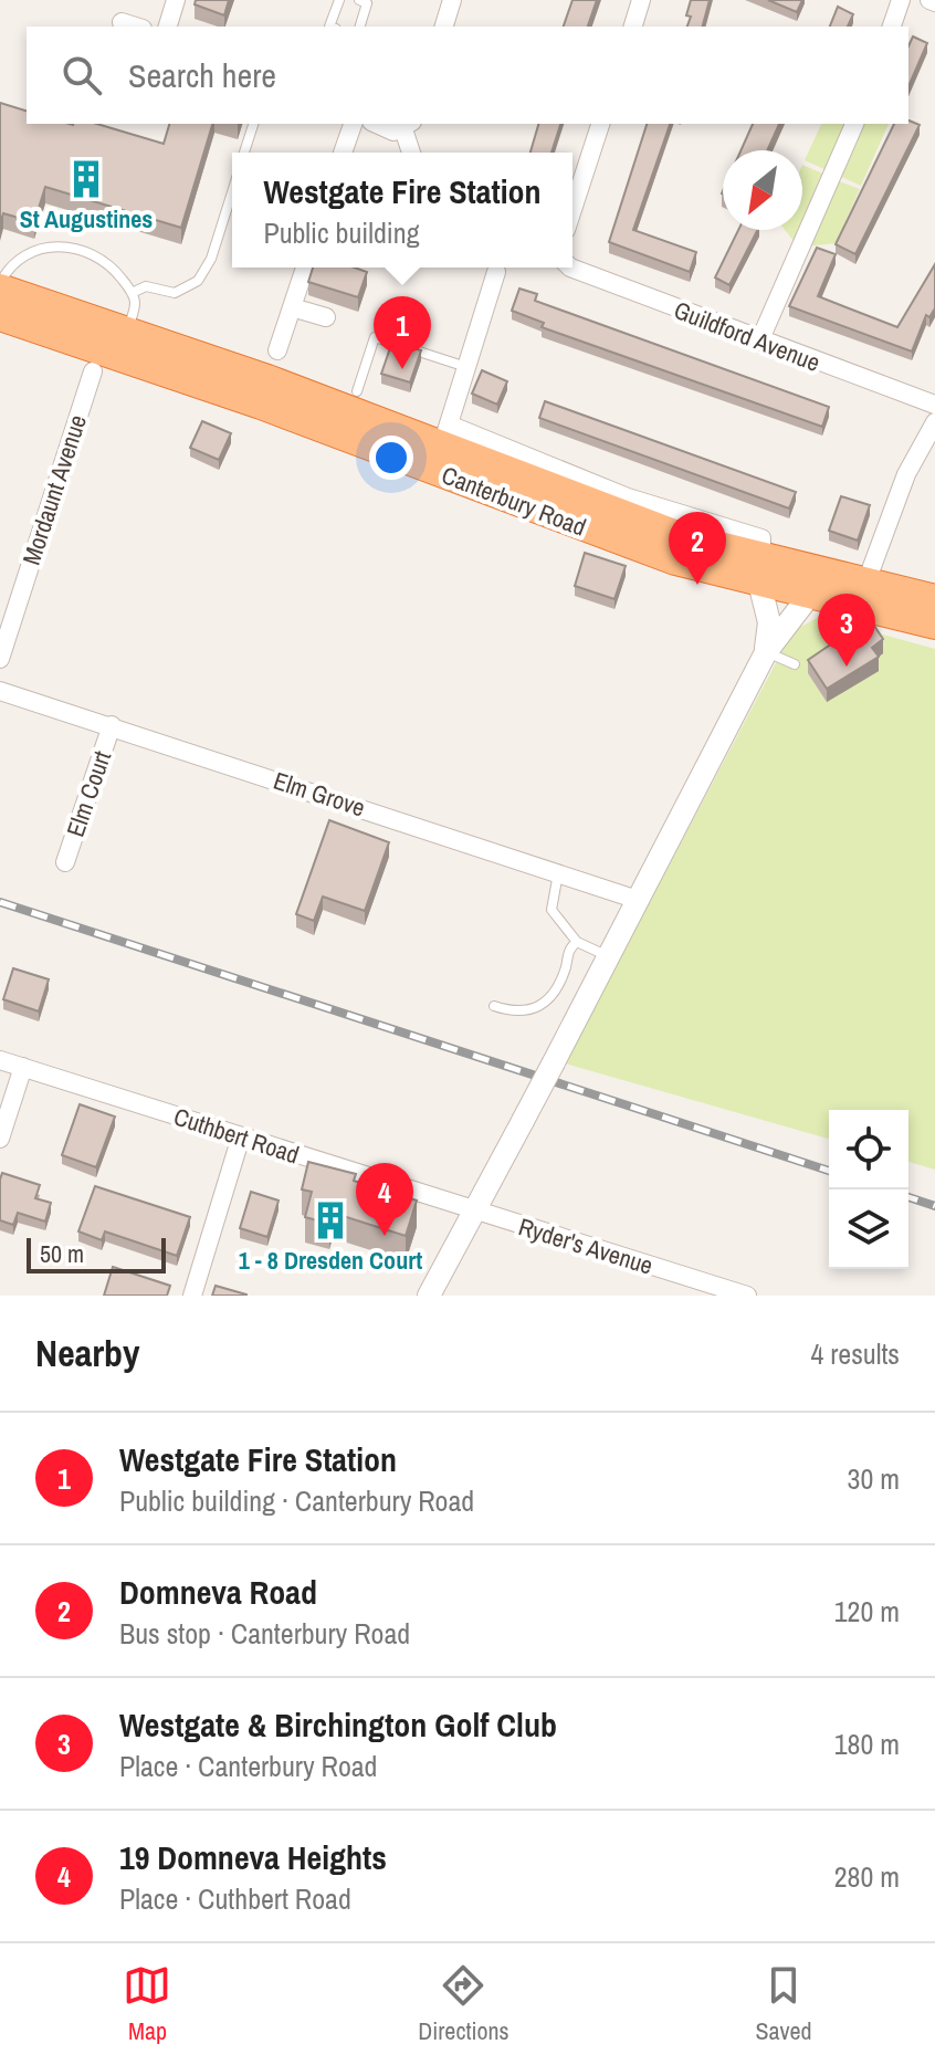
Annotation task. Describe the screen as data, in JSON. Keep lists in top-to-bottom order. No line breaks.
{"streets":{"highway":["Canterbury Road"],"street":["Guildford Avenue","Mordaunt Avenue","Elm Court","Elm Grove","Cuthbert Road","Ryder's Avenue"]},"crossings":[["Elm Court","Elm Grove"],["Cuthbert Road","Ryder's Avenue"]],"places":{"building":["St Augustines","1 - 8 Dresden Court"]},"scale_bar":"50 m","north":"bottom left","page":{"search":"Search here","popup":["Westgate Fire Station","Public building"],"pins":["1","2","3","4"],"scale":"50 m","heading":["Nearby","4 results"],"list":[{"mark":"1","name":"Westgate Fire Station","note":"Public building · Canterbury Road","value":"30 m"},{"mark":"2","name":"Domneva Road","note":"Bus stop · Canterbury Road","value":"120 m"},{"mark":"3","name":"Westgate & Birchington Golf Club","note":"Place · Canterbury Road","value":"180 m"},{"mark":"4","name":"19 Domneva Heights","note":"Place · Cuthbert Road","value":"280 m"}],"nav":["Map","Directions","Saved"]}}
